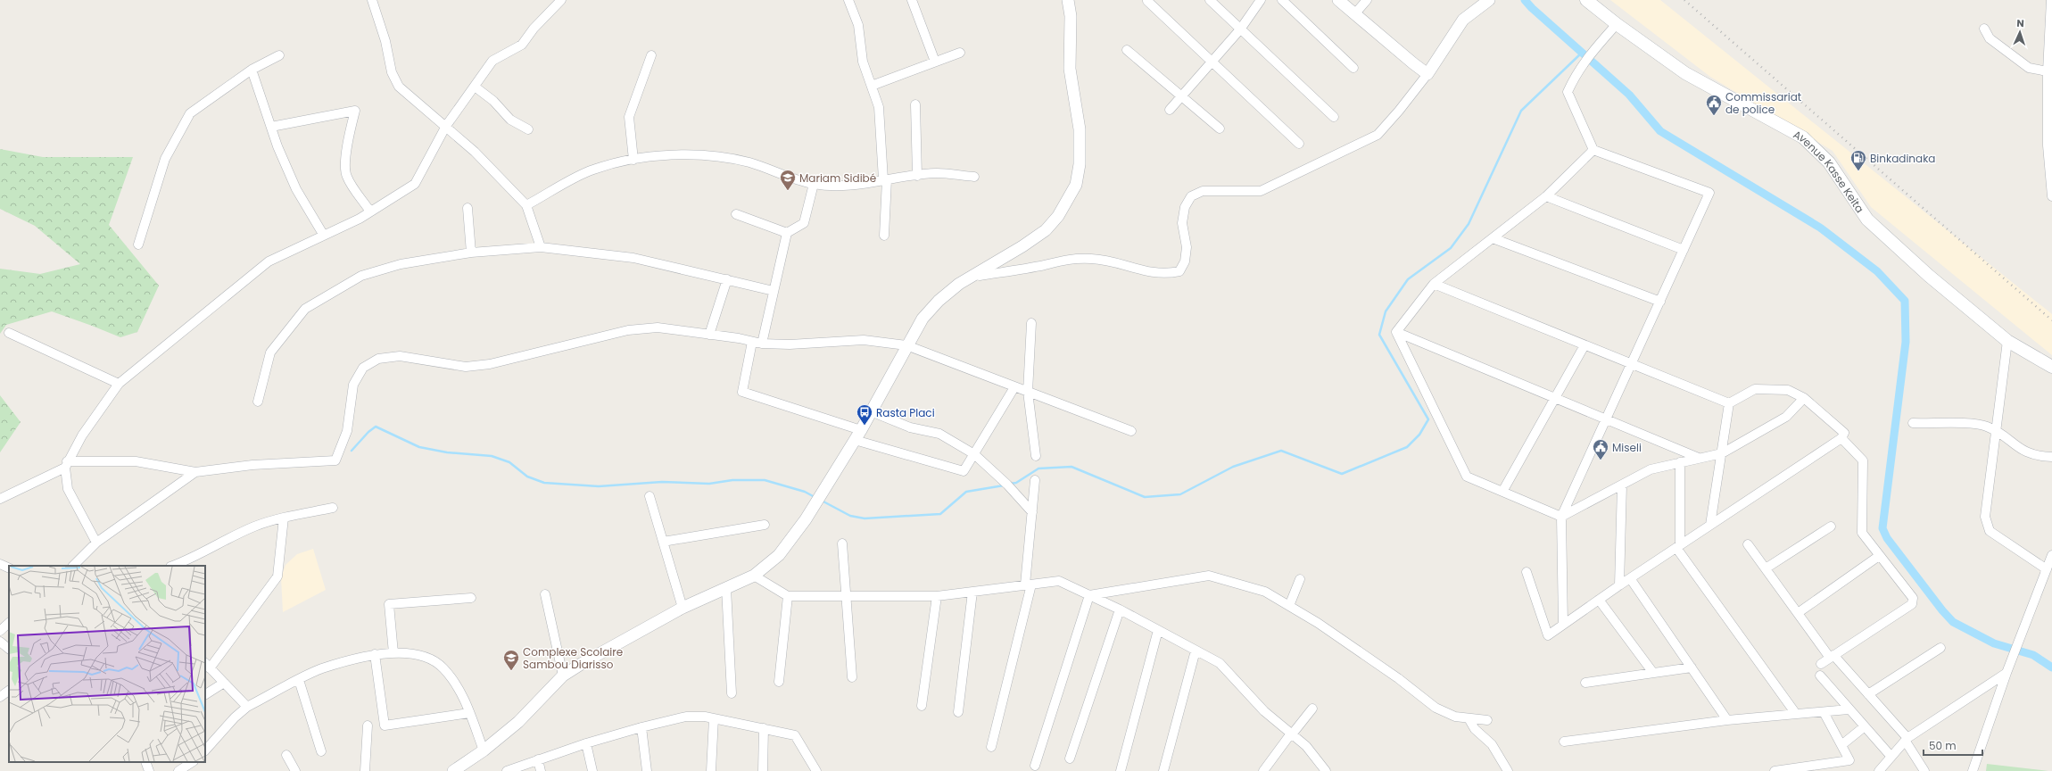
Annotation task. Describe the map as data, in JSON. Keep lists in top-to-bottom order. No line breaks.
{"streets":{"main road":["Avenue Kasse Keita"]},"places":{"public building":["Commissariat de police","Miseli"],"fuel station":["Binkadinaka"],"school or university":["Mariam Sidibé","Complexe Scolaire Sambou Diarisso"],"bus stop":["Rasta Placi"]},"scale_bar":"50 m","north":"top"}
